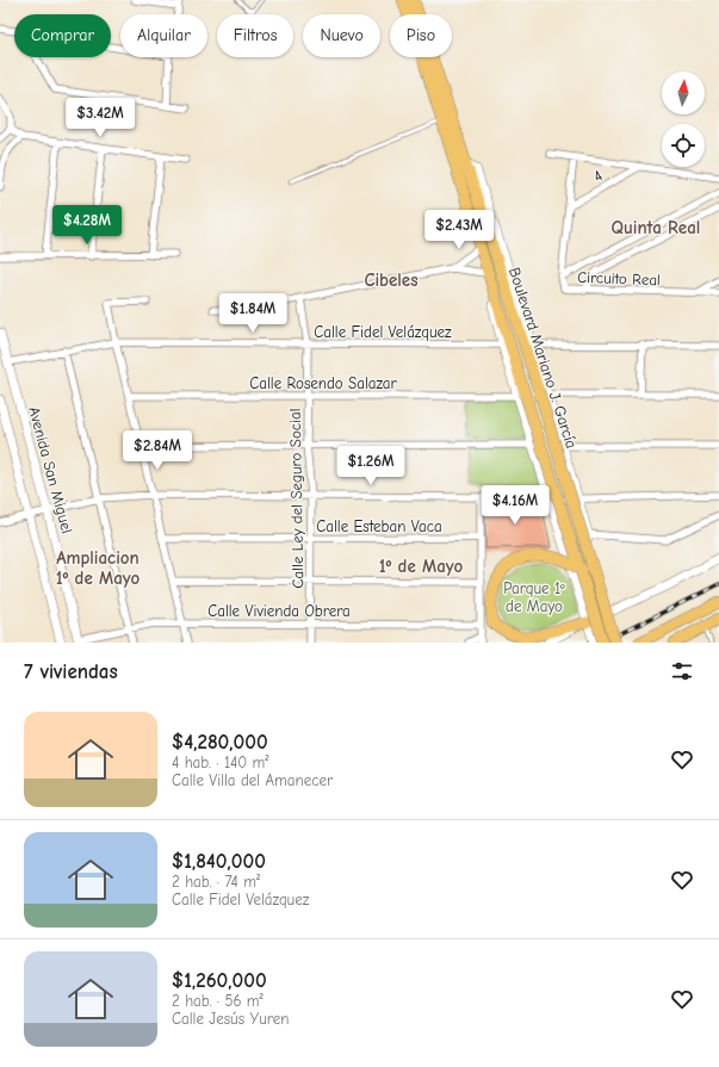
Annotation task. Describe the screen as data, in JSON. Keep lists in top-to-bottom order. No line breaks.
{"streets":{"main road":["Boulevard Mariano J. García"],"street":["4","Circuito Real","Calle Fidel Velázquez","Calle Rosendo Salazar","Avenida San Miguel","Calle Ley del Seguro Social","Calle Esteban Vaca","Calle Vivienda Obrera"]},"crossings":[["4","Circuito Real"],["Calle Fidel Velázquez","Avenida San Miguel"],["Calle Fidel Velázquez","Calle Ley del Seguro Social"],["Boulevard Mariano J. García","Calle Rosendo Salazar"],["Calle Rosendo Salazar","Calle Ley del Seguro Social"],["Avenida San Miguel","Calle Vivienda Obrera"],["Calle Ley del Seguro Social","Calle Esteban Vaca"],["Calle Ley del Seguro Social","Calle Vivienda Obrera"]],"districts":["Quinta Real","Cibeles","Ampliacion 1º de Mayo","1º de Mayo"],"parks":["Parque 1º de Mayo"],"north":"top","page":{"chip":["Comprar","Alquilar","Filtros","Nuevo","Piso"],"price":["$3.42M","$4.28M","$2.43M","$1.84M","$2.84M","$1.26M","$4.16M"],"heading":"7 viviendas","list":[{"name":"$4,280,000","note":"4 hab. · 140 m² · Calle Villa del Amanecer"},{"name":"$1,840,000","note":"2 hab. · 74 m² · Calle Fidel Velázquez"},{"name":"$1,260,000","note":"2 hab. · 56 m² · Calle Jesús Yuren"}]}}
